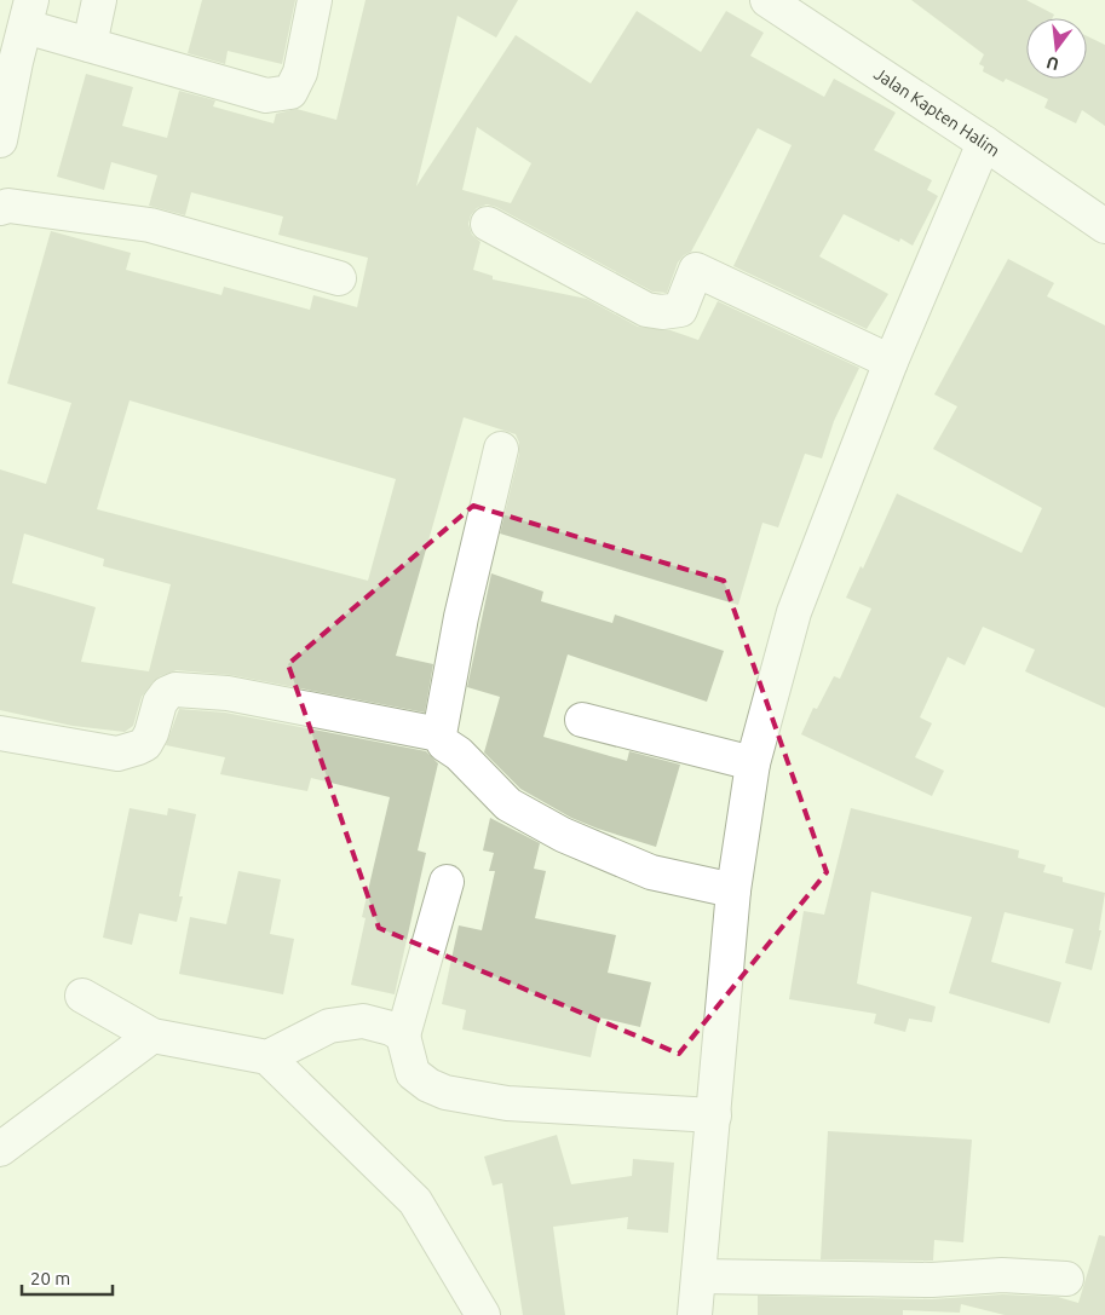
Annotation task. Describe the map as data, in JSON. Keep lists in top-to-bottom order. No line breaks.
{"streets":{"street":["Jalan Kapten Halim"]},"scale_bar":"20 m","north":"bottom"}
